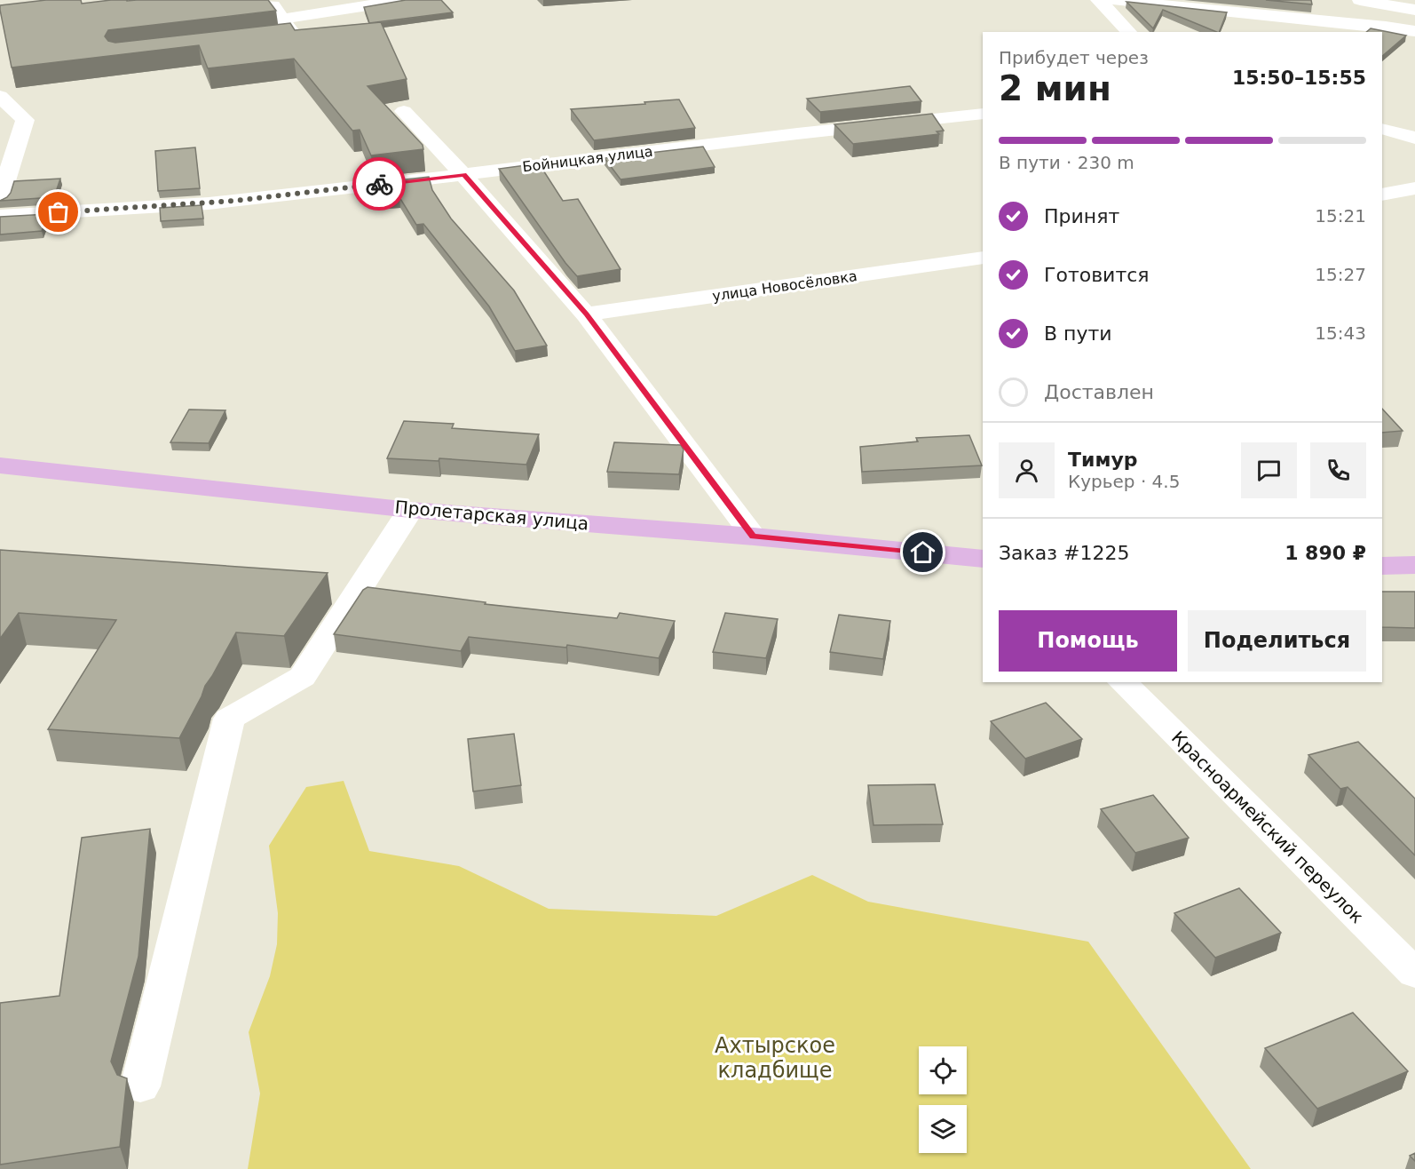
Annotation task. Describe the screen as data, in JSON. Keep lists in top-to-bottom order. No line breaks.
{"streets":{"main road":["Пролетарская улица"],"street":["Бойницкая улица","улица Новосёловка","Красноармейский переулок"]},"parks":["Ахтырское кладбище"],"page":{"heading":["2 мин","Прибудет через","15:50–15:55"],"panel":["Тимур","Курьер · 4.5","Заказ #1225","1 890 ₽"],"bar":"В пути · 230 m","list":[["Принят","15:21"],["Готовится","15:27"],["В пути","15:43"],"Доставлен"],"buttons":["Помощь","Поделиться"]}}
